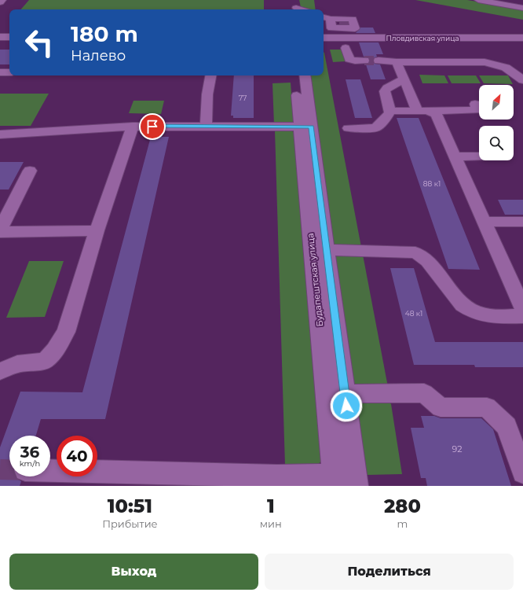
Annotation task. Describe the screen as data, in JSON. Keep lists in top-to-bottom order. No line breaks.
{"streets":{"street":["Пловдивская улица","Будапештская улица"]},"house_numbers":["77","88 к1","48 к1","92"],"north":"top right","page":{"turn":["180 m","Налево"],"speed":"36 km/h","limit":"40","eta":["10:51","Прибытие","1","мин","280","m"],"buttons":["Выход","Поделиться"]}}
